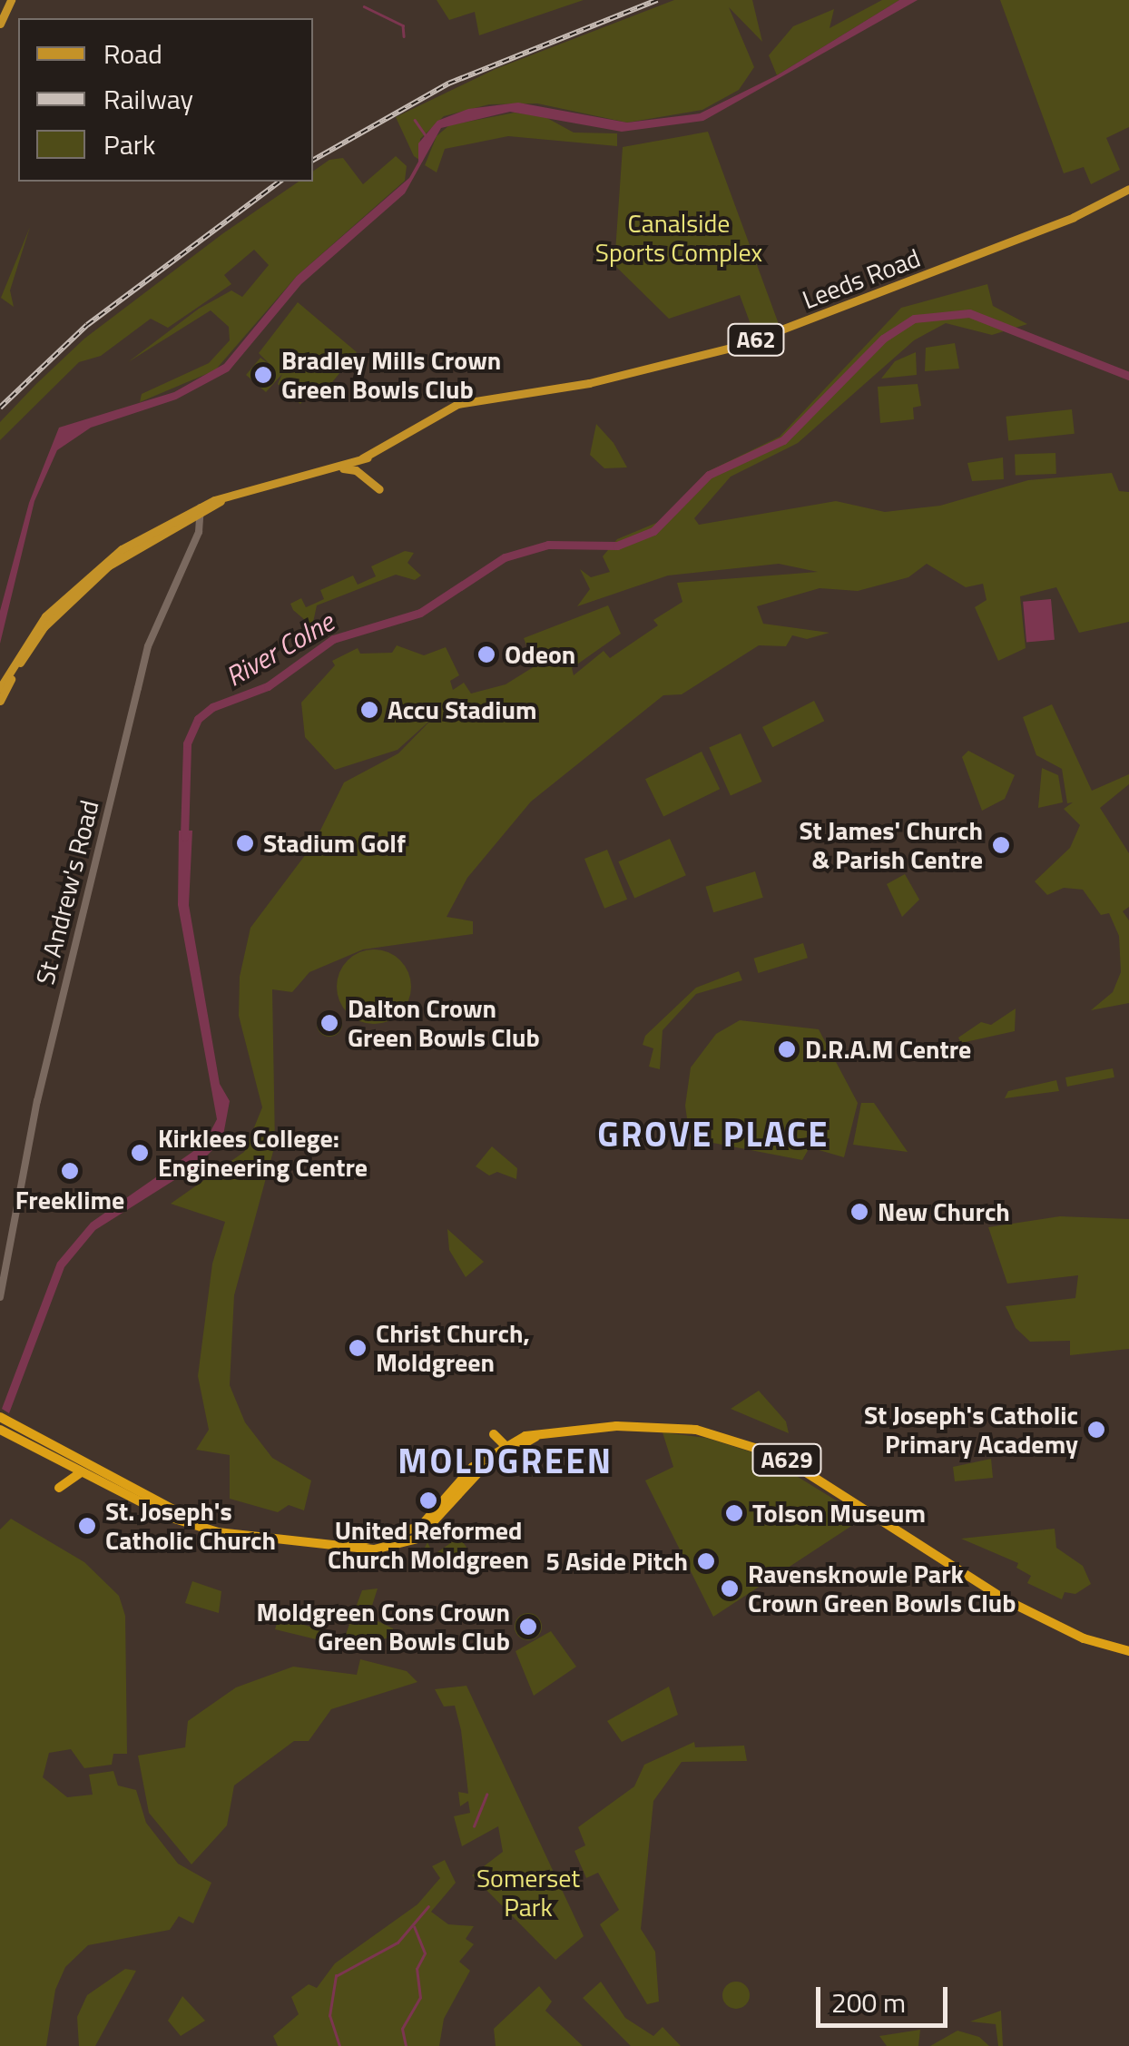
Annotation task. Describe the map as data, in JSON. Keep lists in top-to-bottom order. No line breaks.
{"streets":{"highway":["A629"],"main road":["Leeds Road","A62","St Andrew's Road"]},"crossings":[["Leeds Road","St Andrew's Road"]],"districts":["GROVE PLACE","MOLDGREEN"],"water":["River Colne"],"parks":["Canalside Sports Complex","Somerset Park"],"places":["Bradley Mills Crown Green Bowls Club","Odeon","Accu Stadium","Stadium Golf","St James' Church & Parish Centre","Dalton Crown Green Bowls Club","D.R.A.M Centre","Kirklees College: Engineering Centre","Freeklime","New Church","Christ Church, Moldgreen","St Joseph's Catholic Primary Academy","United Reformed Church Moldgreen","Tolson Museum","St. Joseph's Catholic Church","5 Aside Pitch","Ravensknowle Park Crown Green Bowls Club","Moldgreen Cons Crown Green Bowls Club"],"legend":["Road","Railway","Park"],"scale_bar":"200 m"}
